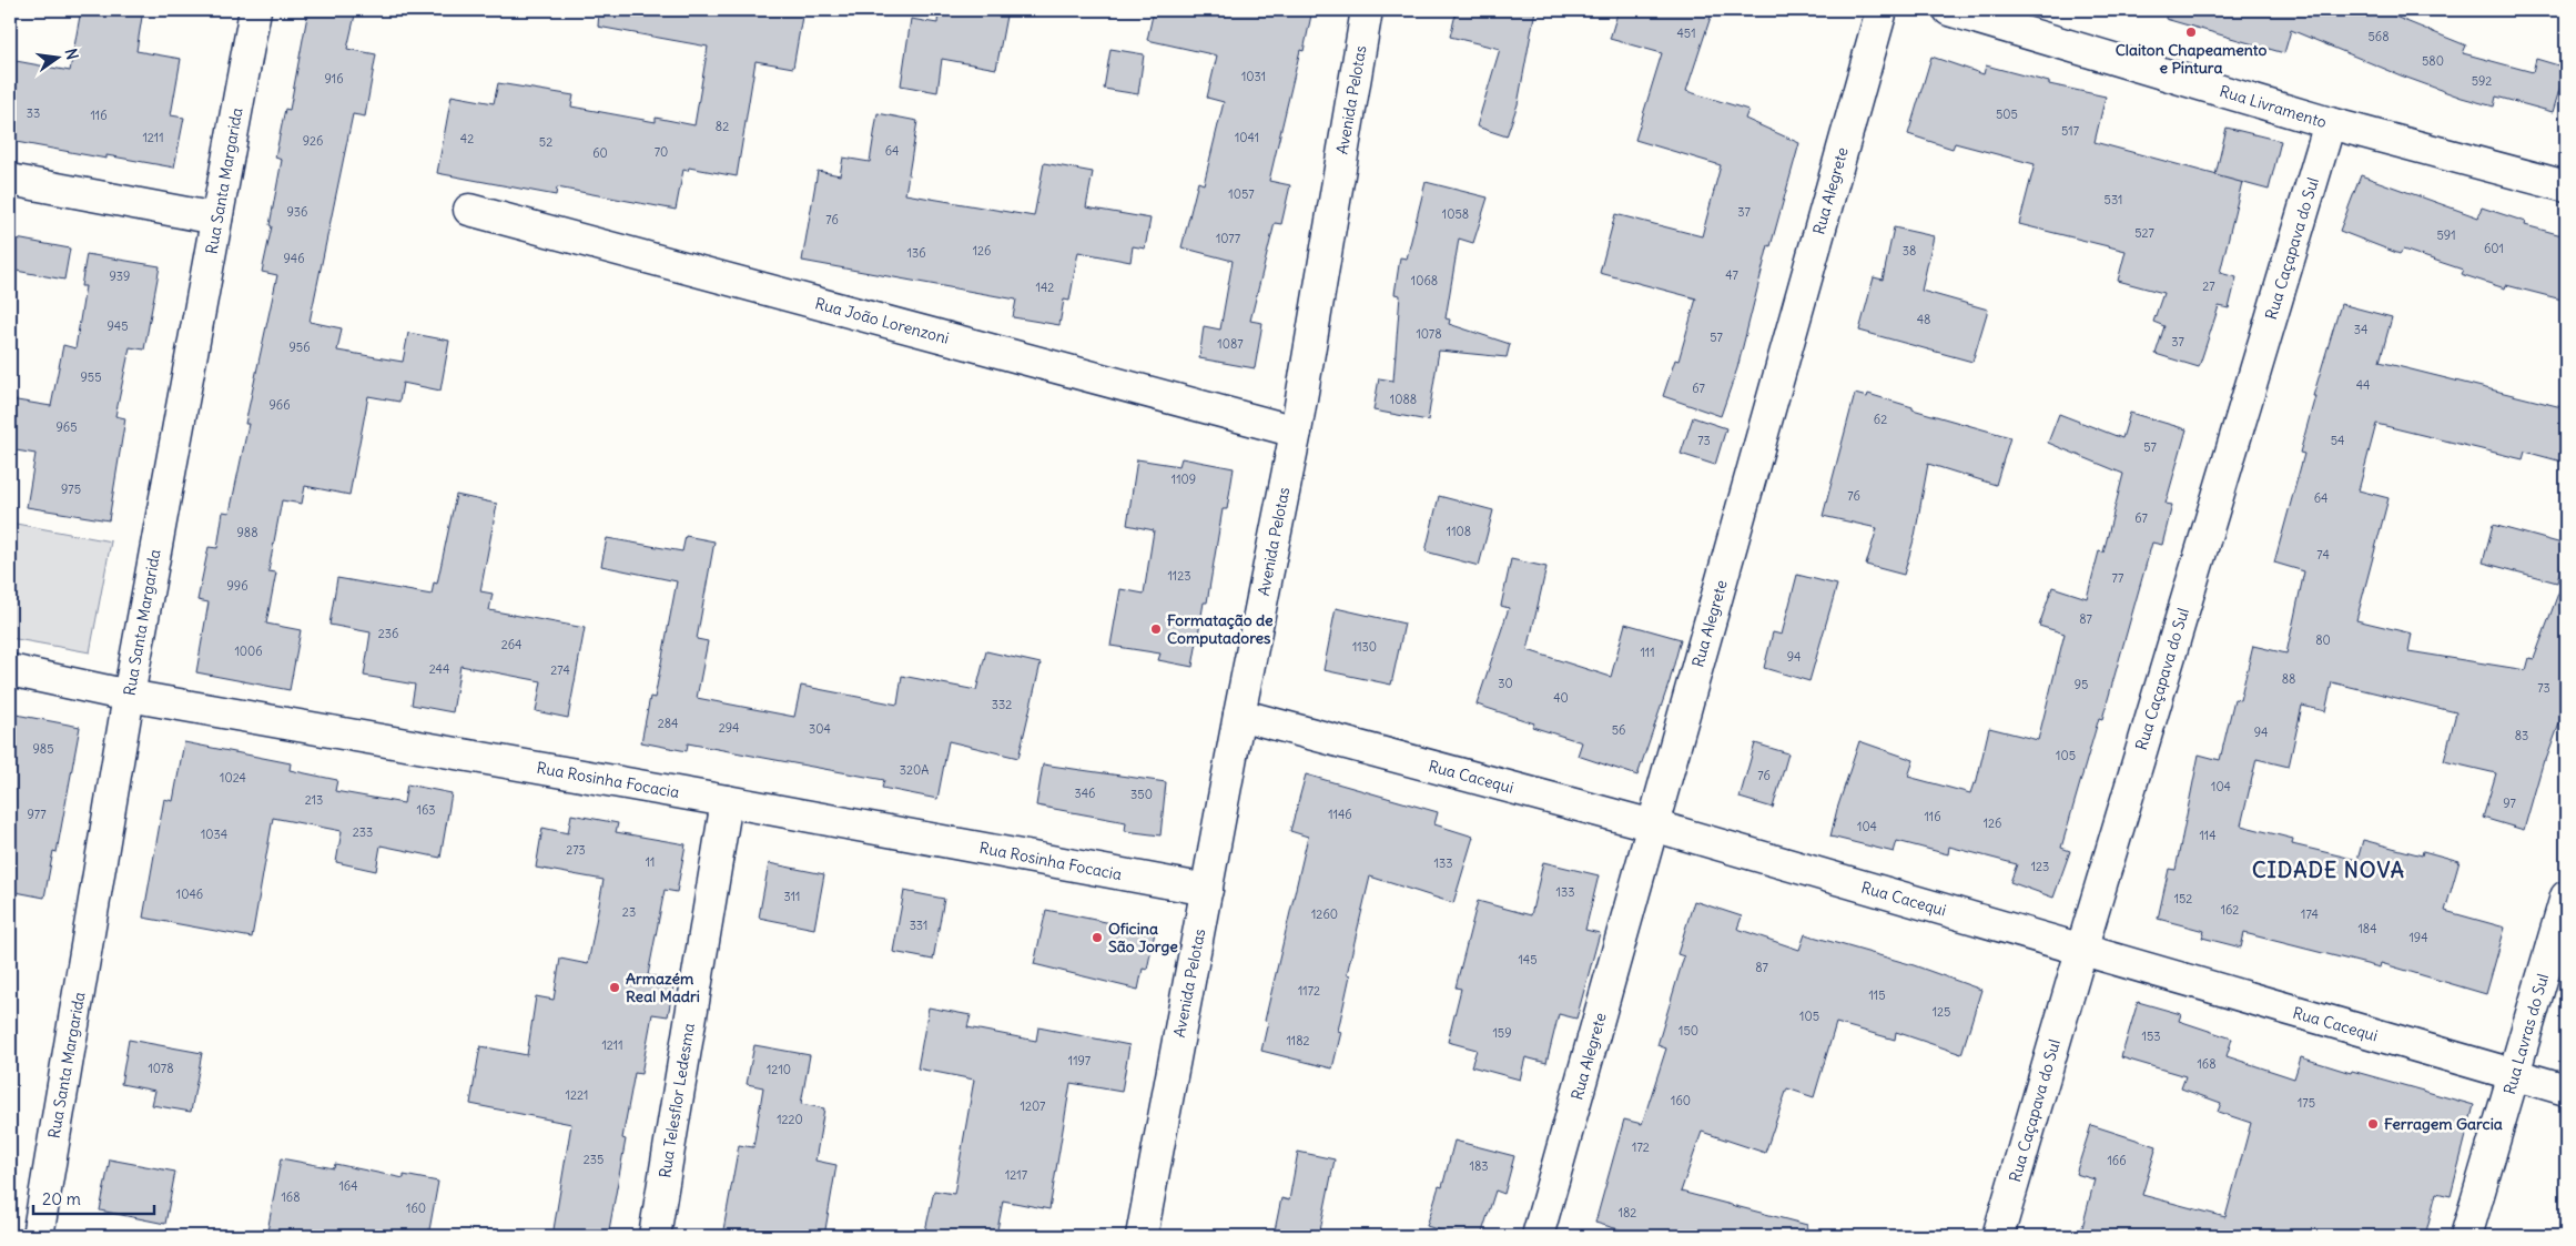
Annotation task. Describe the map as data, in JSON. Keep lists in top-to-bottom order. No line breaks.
{"streets":{"street":["Avenida Pelotas","Rua Livramento","Rua Santa Margarida","Rua Alegrete","Rua Caçapava do Sul","Rua João Lorenzoni","Rua Cacequi","Rua Rosinha Focacia","Rua Lavras do Sul","Rua Telesflor Ledesma"]},"crossings":[["Avenida Pelotas","Rua João Lorenzoni"],["Avenida Pelotas","Rua Cacequi"],["Avenida Pelotas","Rua Rosinha Focacia"],["Rua Livramento","Rua Caçapava do Sul"],["Rua Santa Margarida","Rua Rosinha Focacia"],["Rua Alegrete","Rua Cacequi"],["Rua Caçapava do Sul","Rua Cacequi"],["Rua Cacequi","Rua Lavras do Sul"],["Rua Rosinha Focacia","Rua Telesflor Ledesma"]],"districts":["CIDADE NOVA"],"places":["Claiton Chapeamento e Pintura","Formatação de Computadores","Oficina São Jorge","Armazém Real Madri","Ferragem Garcia"],"house_numbers":["451","568","580","1031","916","592","33","505","116","82","517","1211","1041","42","926","52","64","70","60","1057","531","936","37","1058","76","527","591","1077","601","126","38","136","946","47","939","1068","27","142","48","945","34","1078","57","37","1087","956","955","44","67","1088","966","62","965","73","54","57","1109","975","76","64","67","1108","988","74","1123","77","996","87","236","80","264","1130","1006","111","94","244","274","88","30","95","73","40","332","284","294","304","56","94","83","985","105","320A","76","1024","104","346","350","213","97","163","977","1146","116","126","104","233","1034","114","273","11","133","123","133","1046","311","152","162","23","1260","174","331","184","194","145","87","1172","115","125","105","150","159","153","1182","1211","1197","168","1078","1210","1221","160","175","1207","1220","172","235","166","183","1217","164","168","160","182"],"scale_bar":"20 m","north":"right"}
